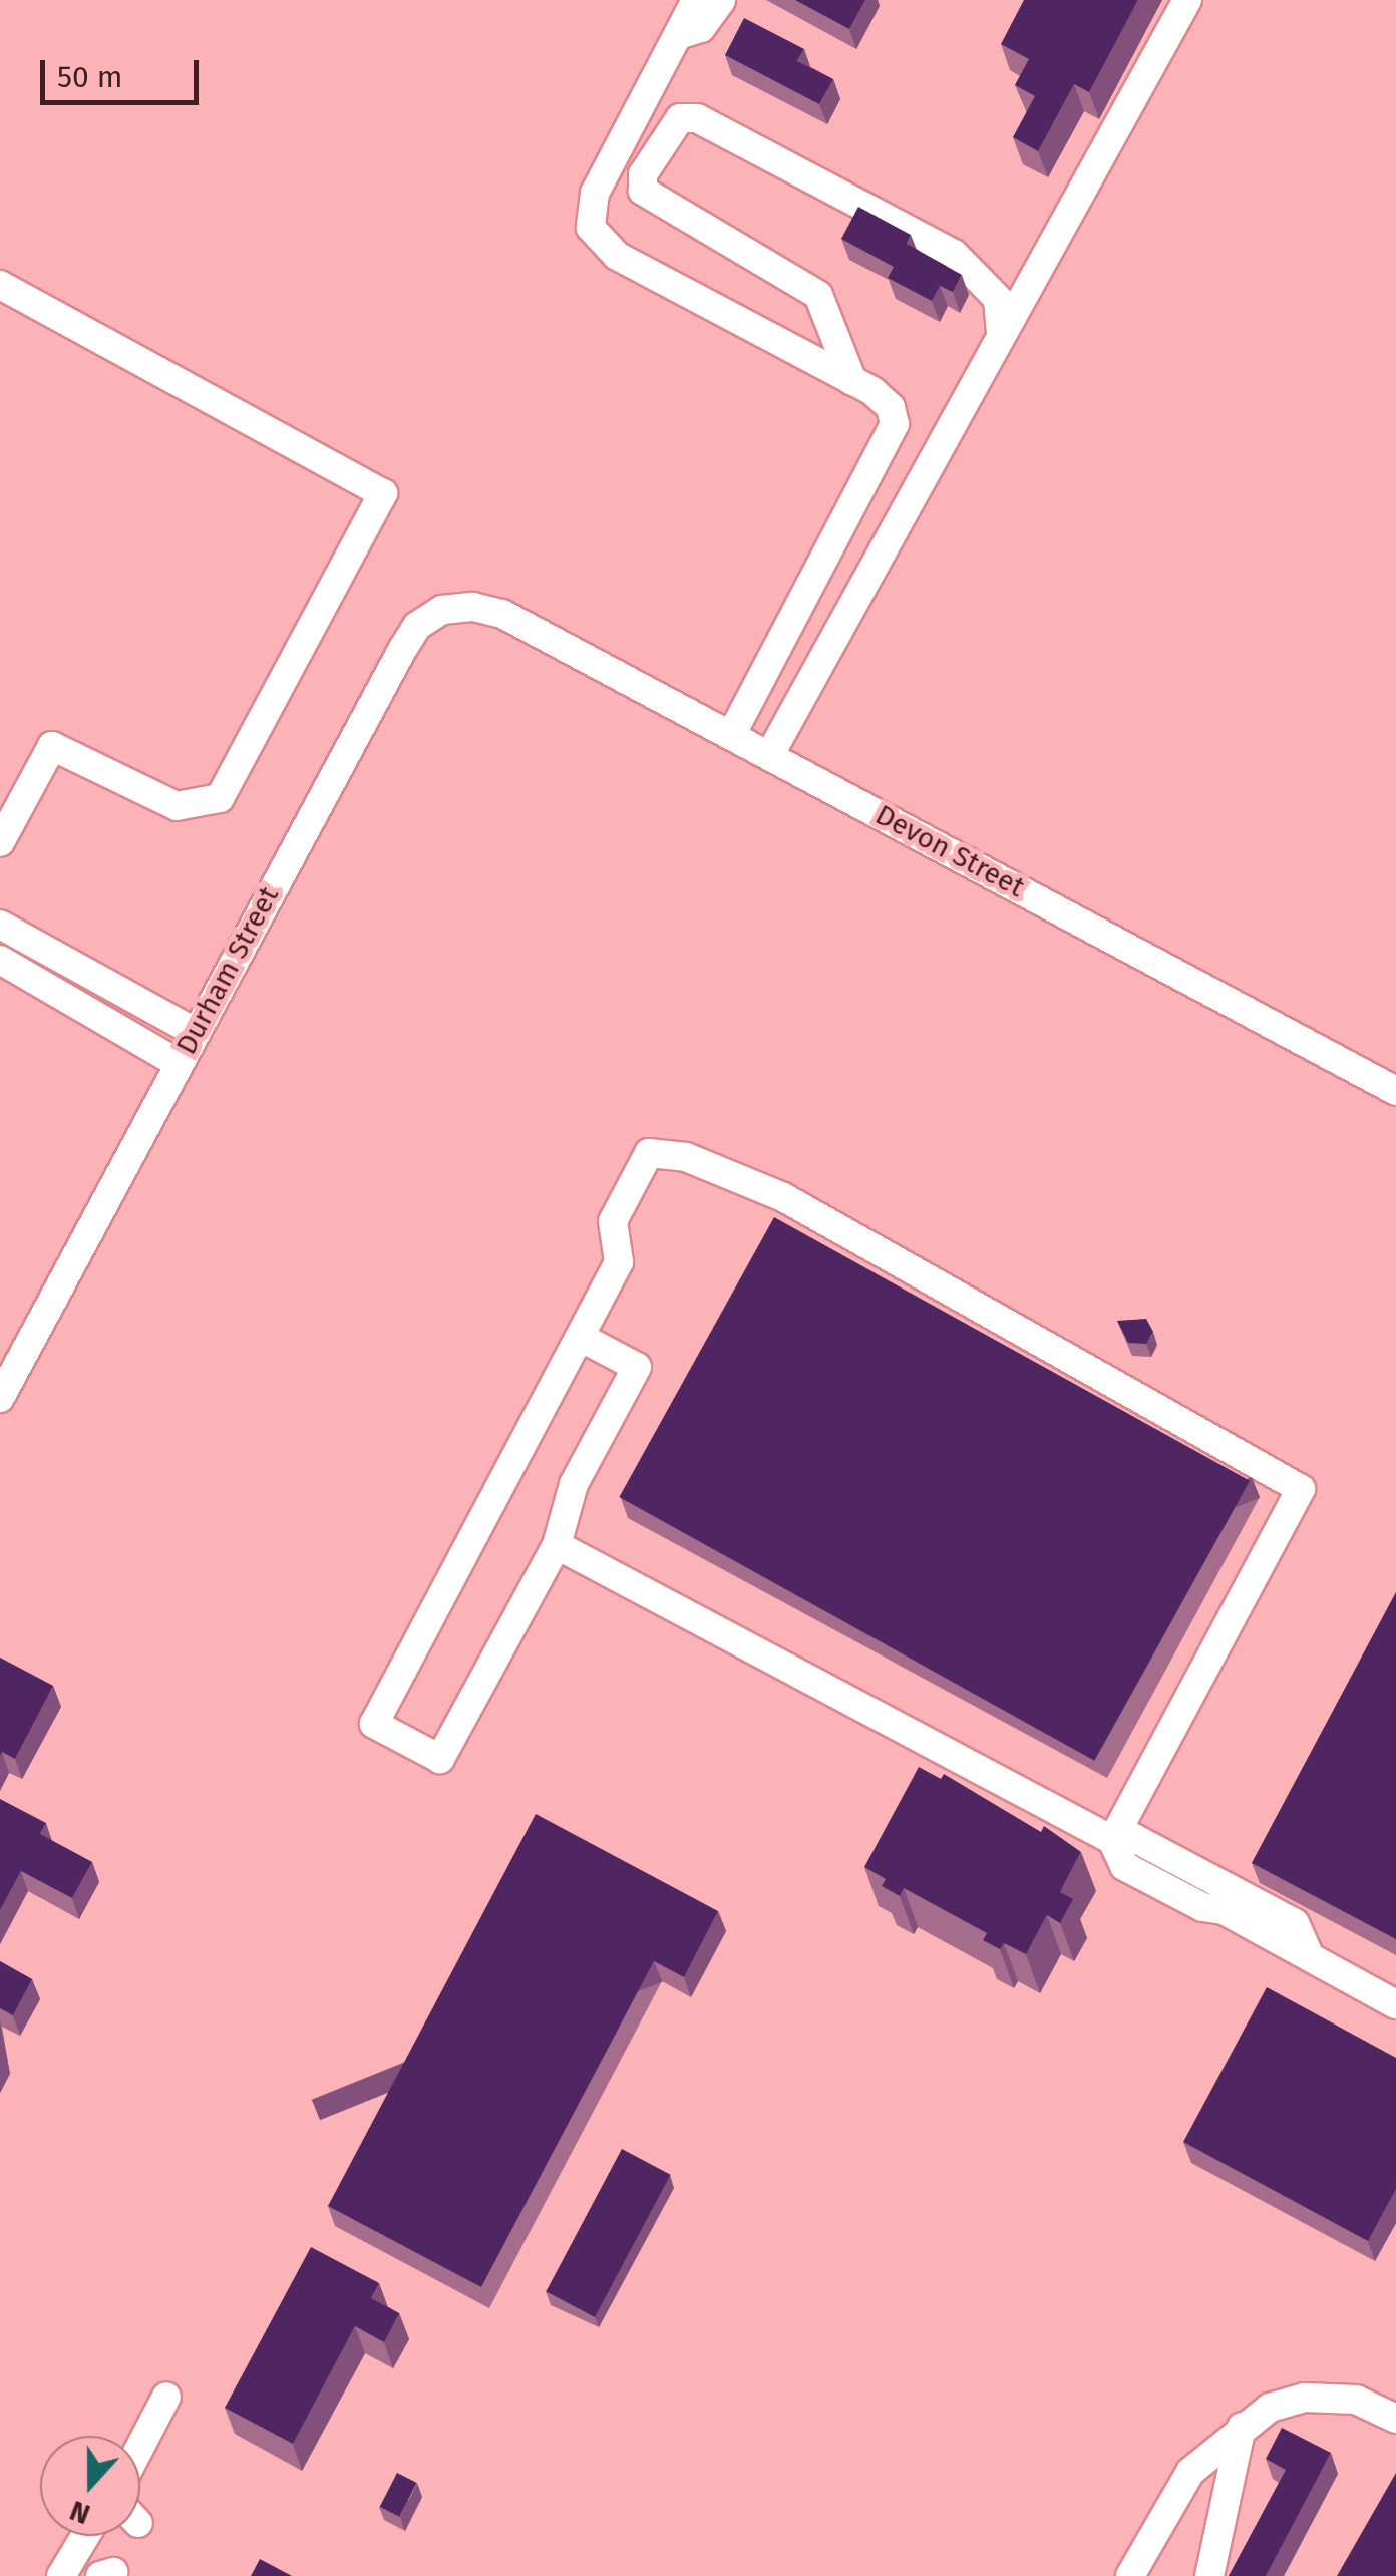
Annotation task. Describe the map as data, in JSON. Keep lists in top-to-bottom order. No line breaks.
{"streets":{"street":["Devon Street","Durham Street"]},"crossings":[["Devon Street","Durham Street"]],"scale_bar":"50 m","north":"bottom"}
